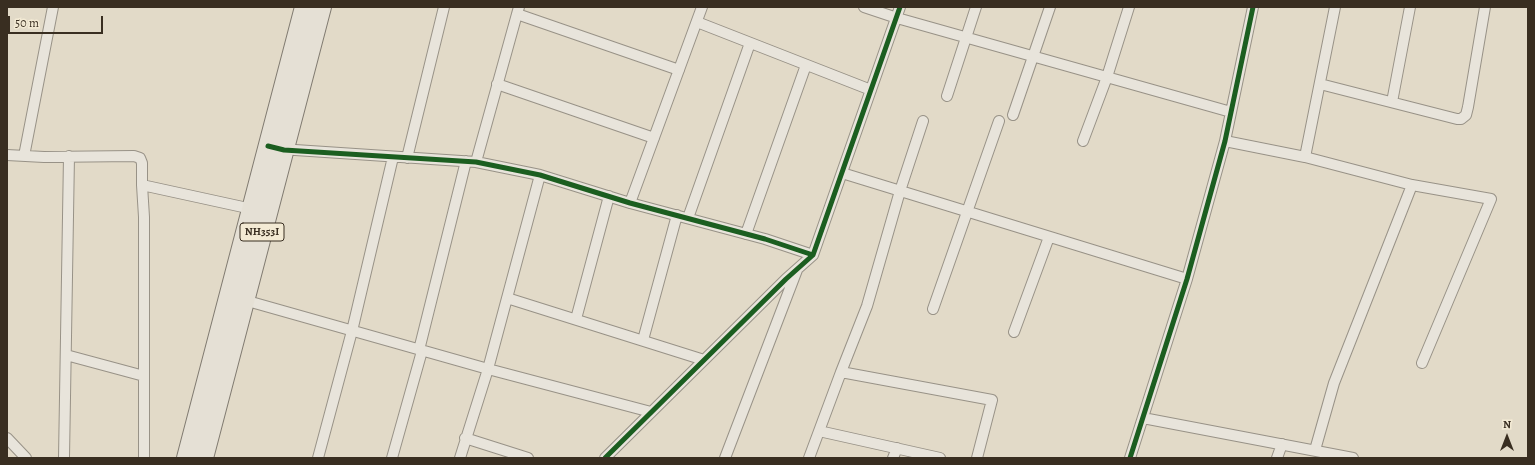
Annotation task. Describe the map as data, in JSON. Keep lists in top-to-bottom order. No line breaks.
{"streets":{"highway":["NH353I"]},"scale_bar":"50 m","north":"top"}
